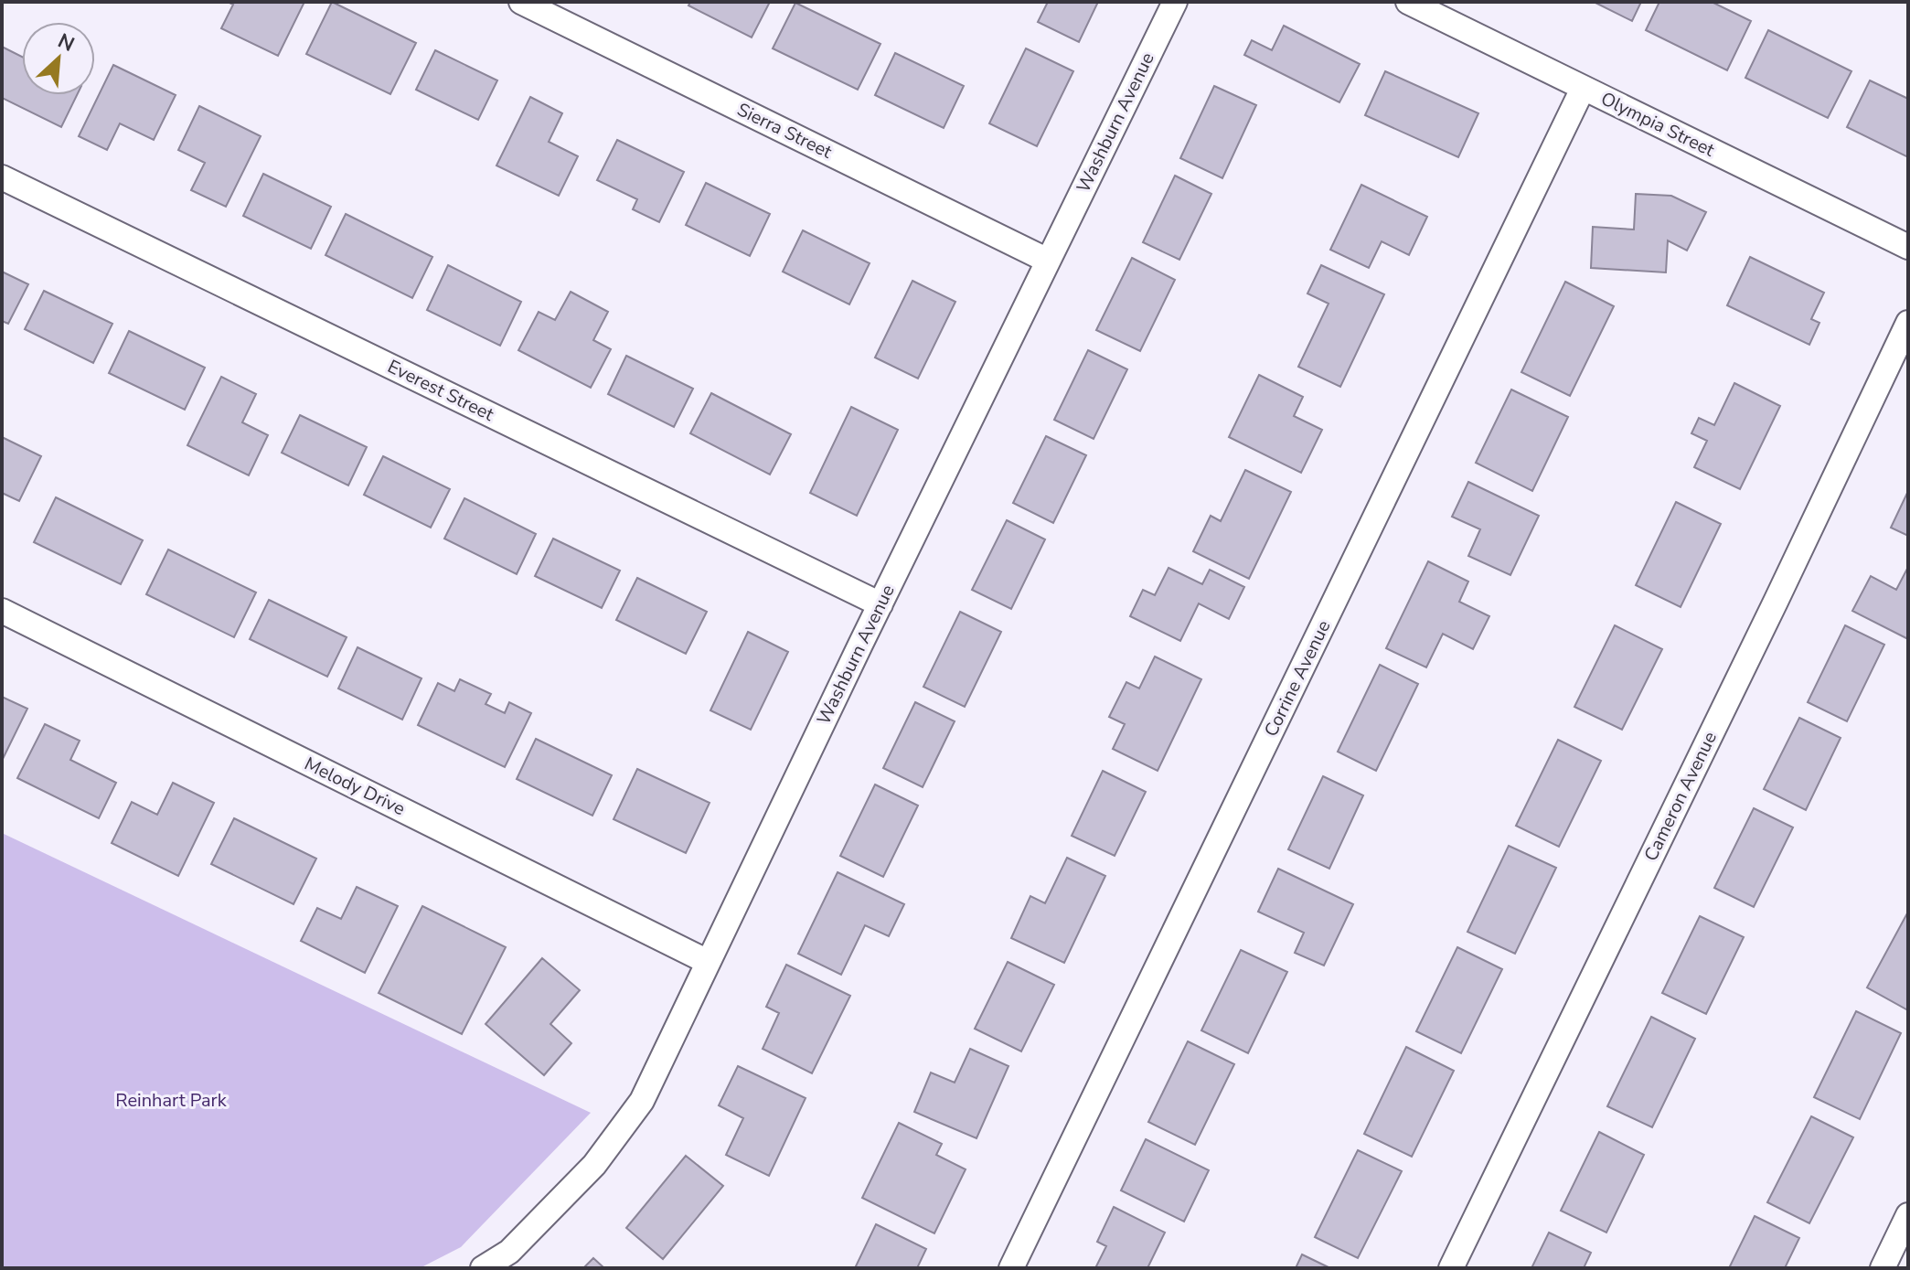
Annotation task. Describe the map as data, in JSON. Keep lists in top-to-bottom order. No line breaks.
{"streets":{"street":["Washburn Avenue","Olympia Street","Sierra Street","Everest Street","Corrine Avenue","Melody Drive","Cameron Avenue"]},"crossings":[["Washburn Avenue","Sierra Street"],["Washburn Avenue","Everest Street"],["Washburn Avenue","Melody Drive"],["Olympia Street","Corrine Avenue"]],"parks":["Reinhart Park"],"north":"top right"}
